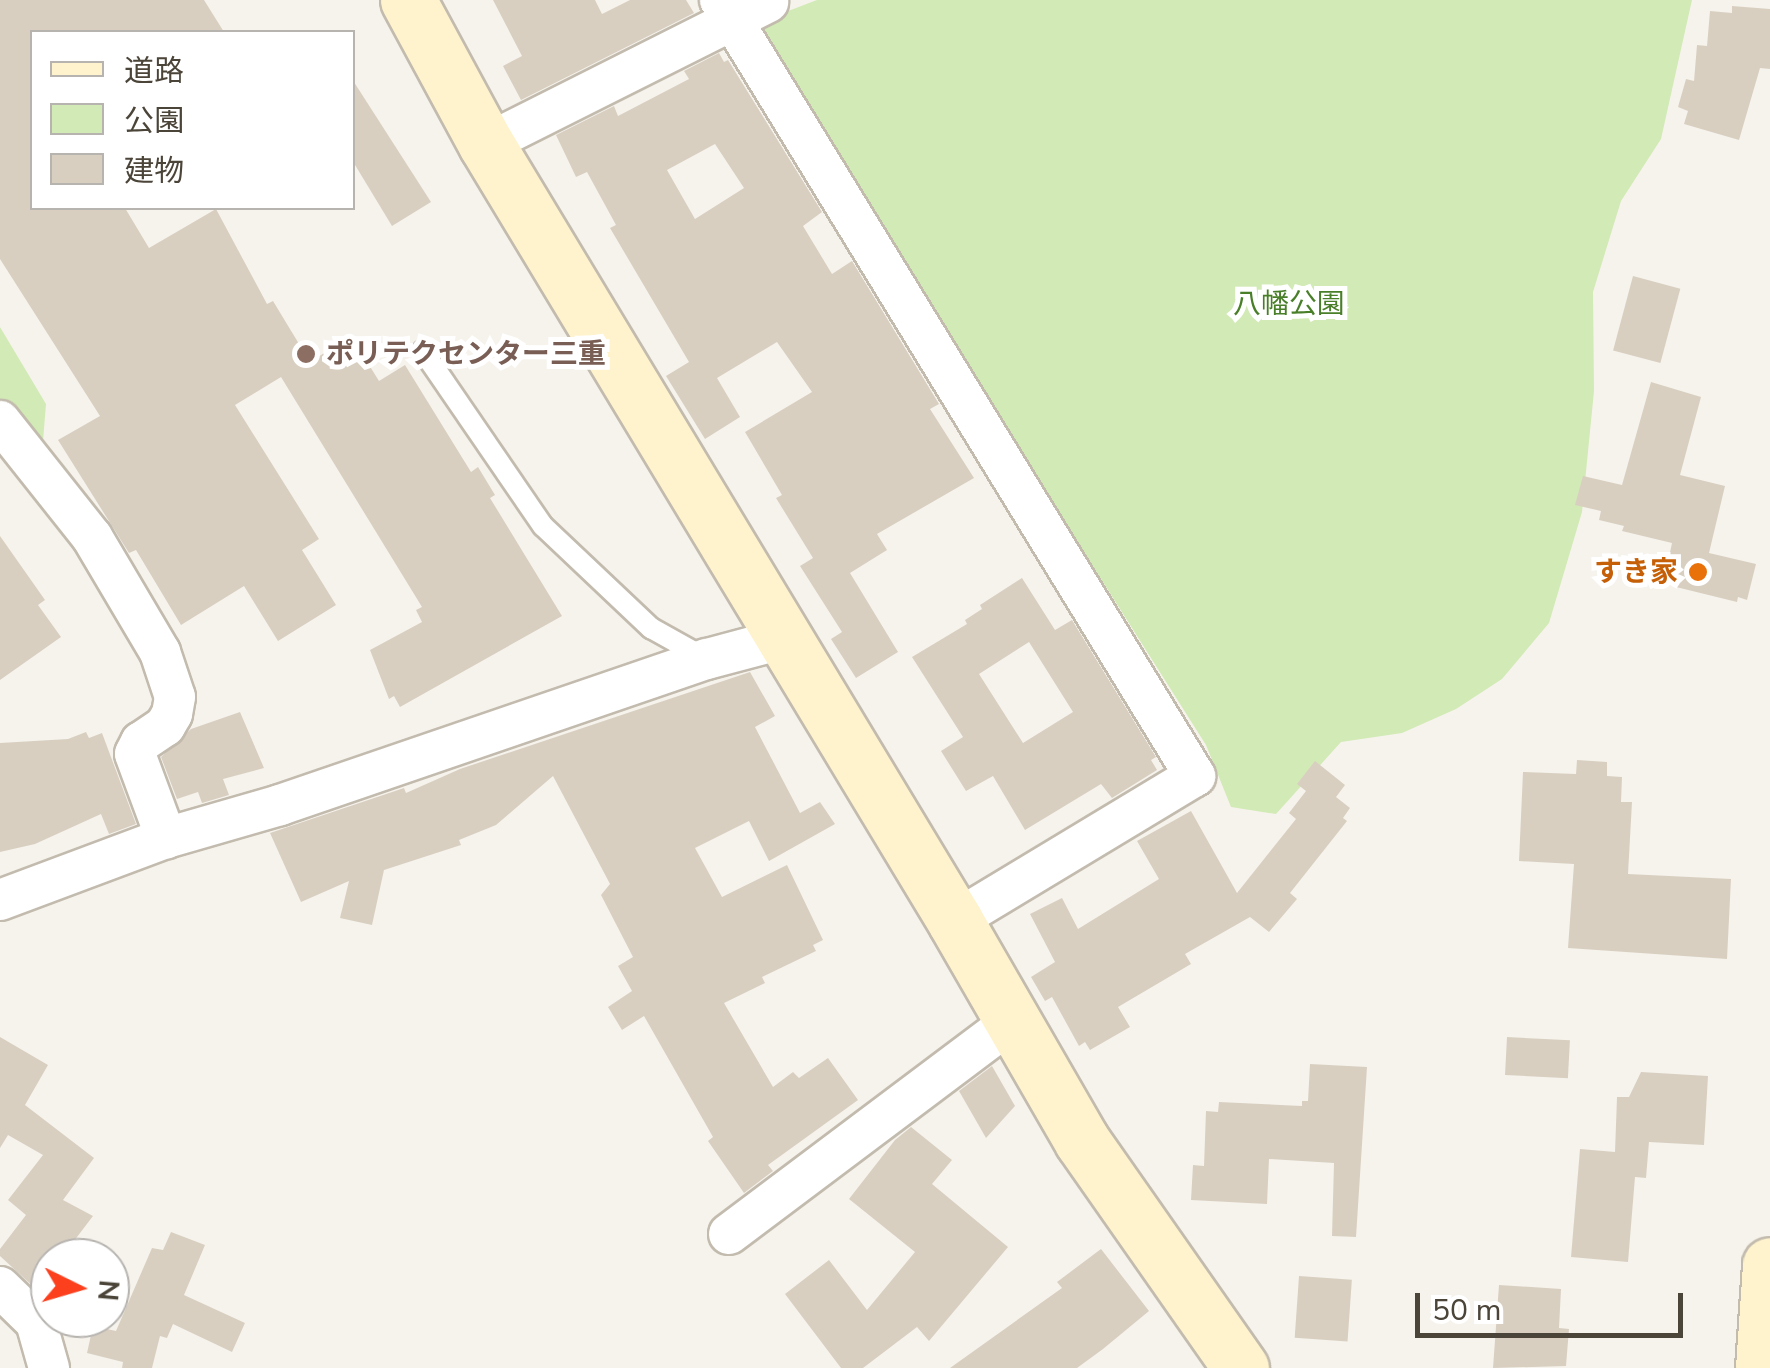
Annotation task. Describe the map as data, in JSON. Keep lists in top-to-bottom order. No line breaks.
{"parks":["八幡公園"],"places":["ポリテクセンター三重","すき家"],"legend":["道路","公園","建物"],"scale_bar":"50 m","north":"right"}
